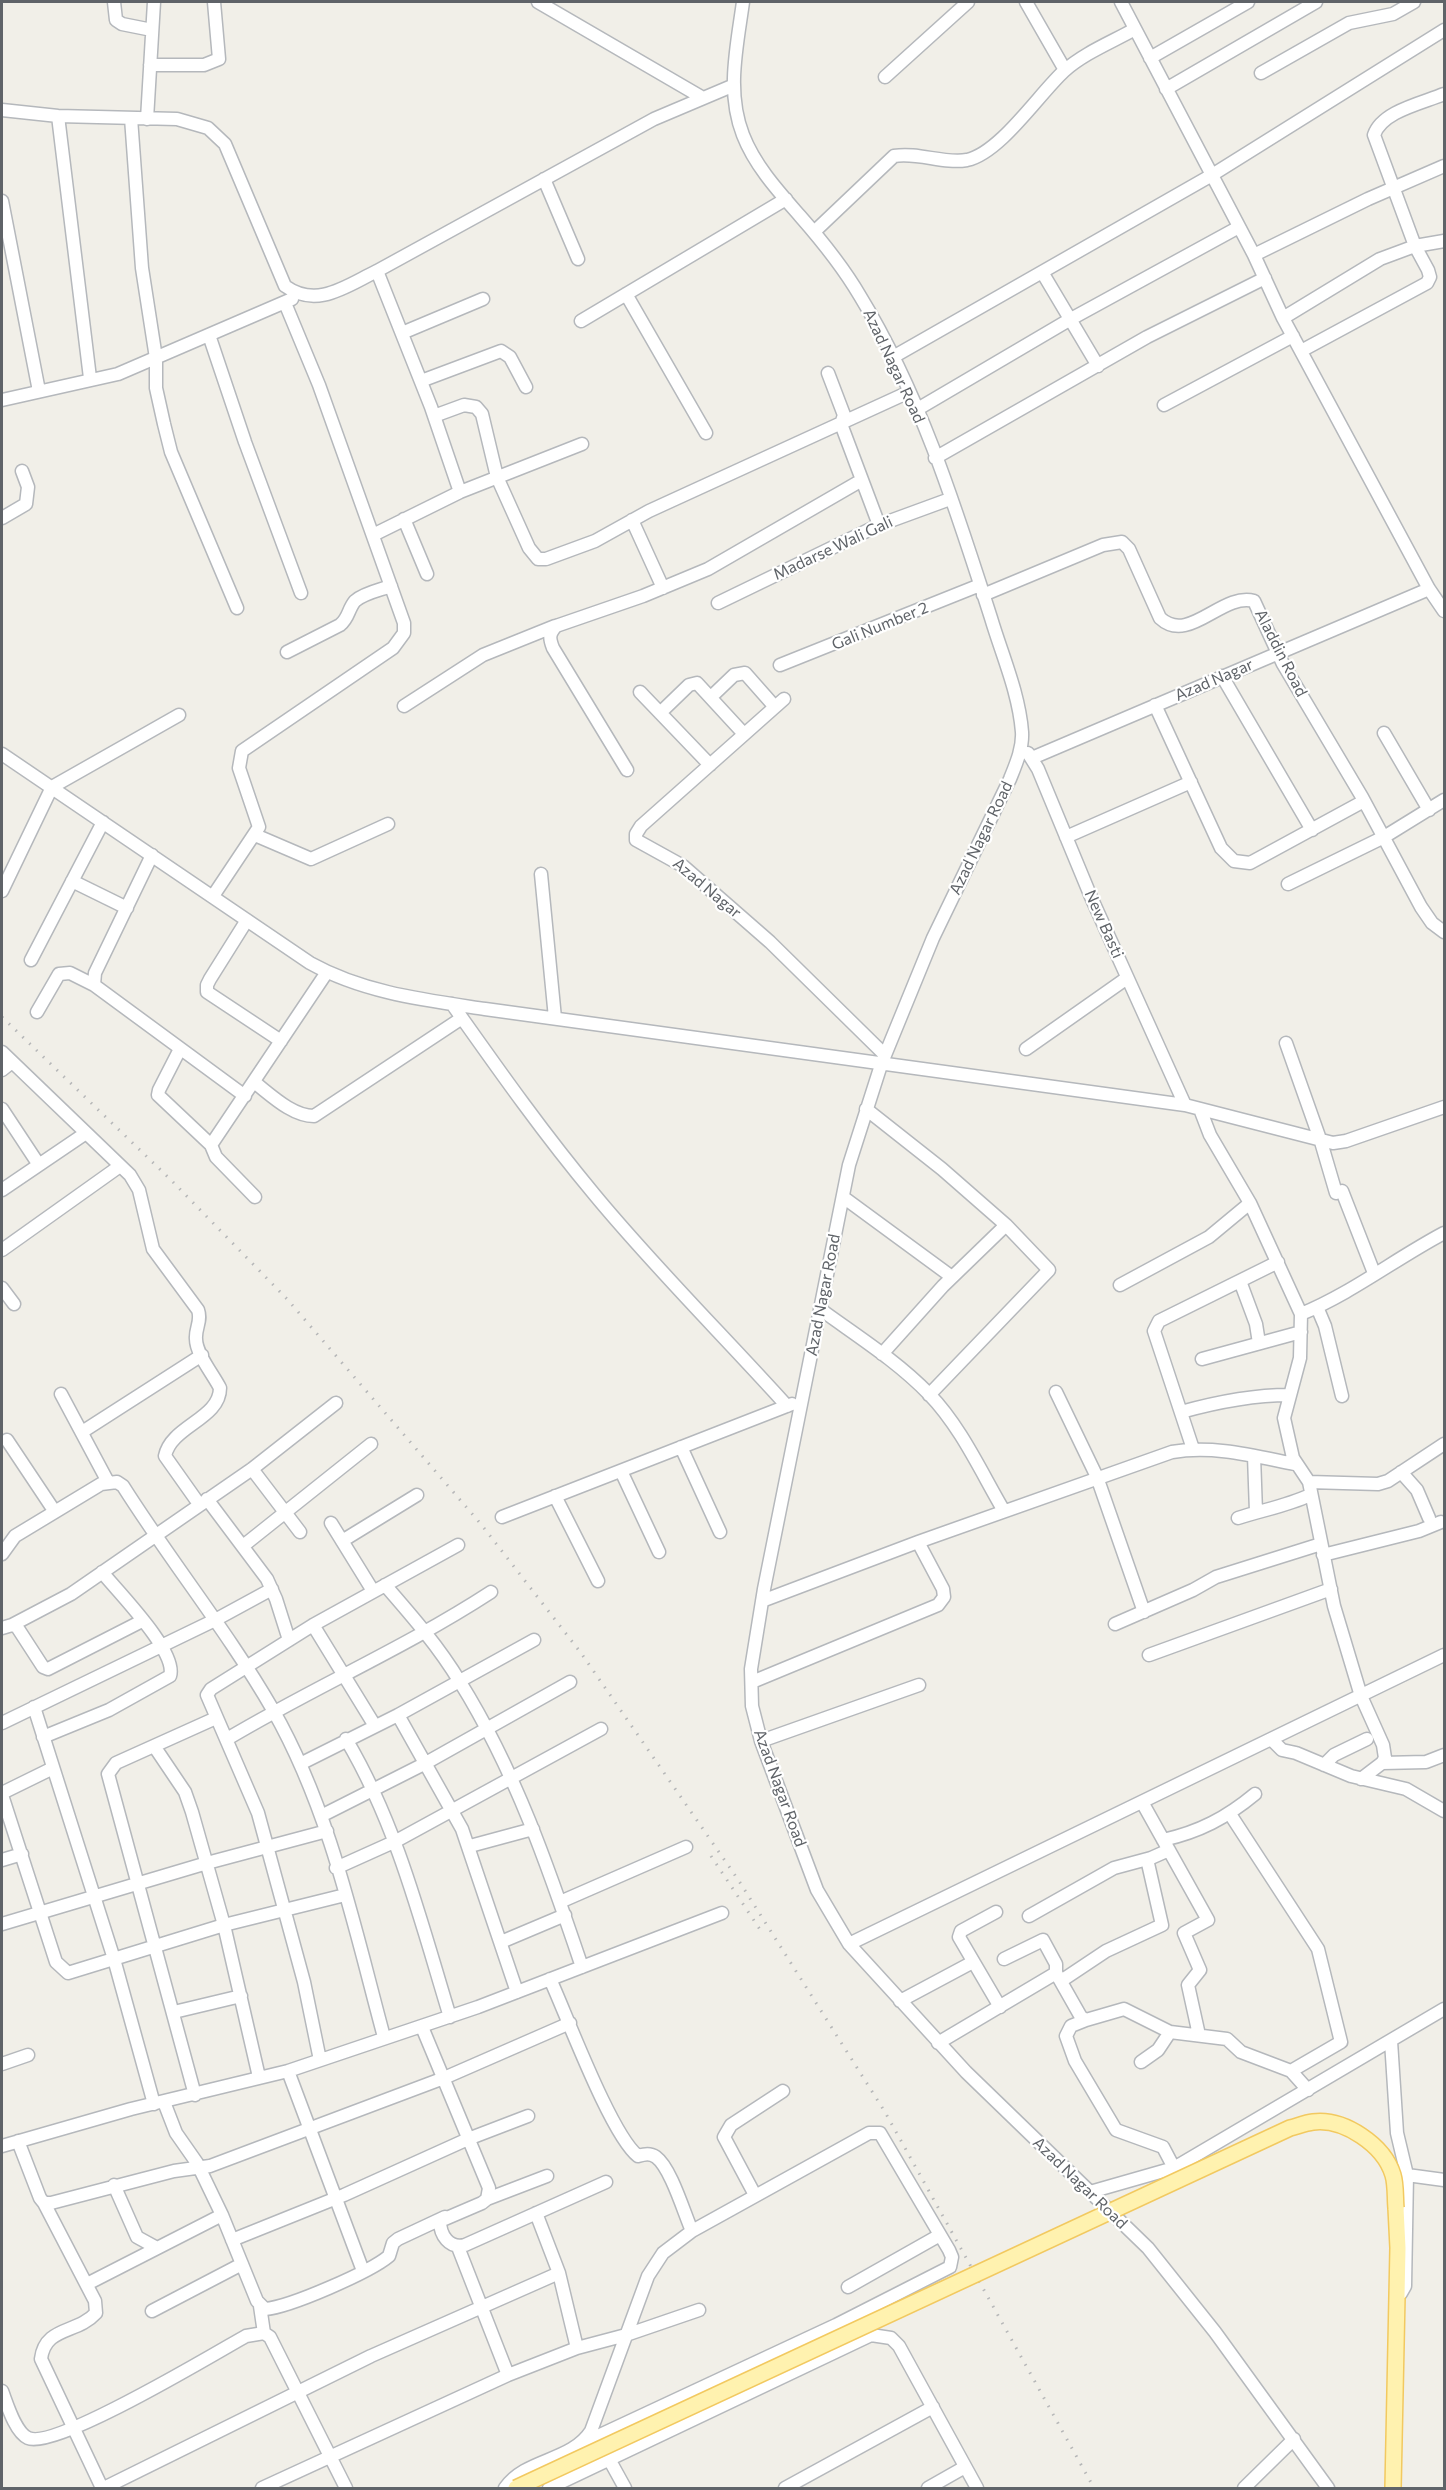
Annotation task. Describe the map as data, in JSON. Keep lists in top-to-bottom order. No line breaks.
{"streets":{"street":["Azad Nagar Road","Madarse Wali Gali","Gali Number 2","Aladdin Road","Azad Nagar","New Basti"]},"crossings":[["Azad Nagar Road","Madarse Wali Gali"],["Azad Nagar Road","Gali Number 2"],["Azad Nagar Road","Aladdin Road"],["Azad Nagar Road","Azad Nagar"],["Azad Nagar Road","New Basti"],["Gali Number 2","Aladdin Road"],["Aladdin Road","Azad Nagar"],["Azad Nagar","New Basti"]]}
